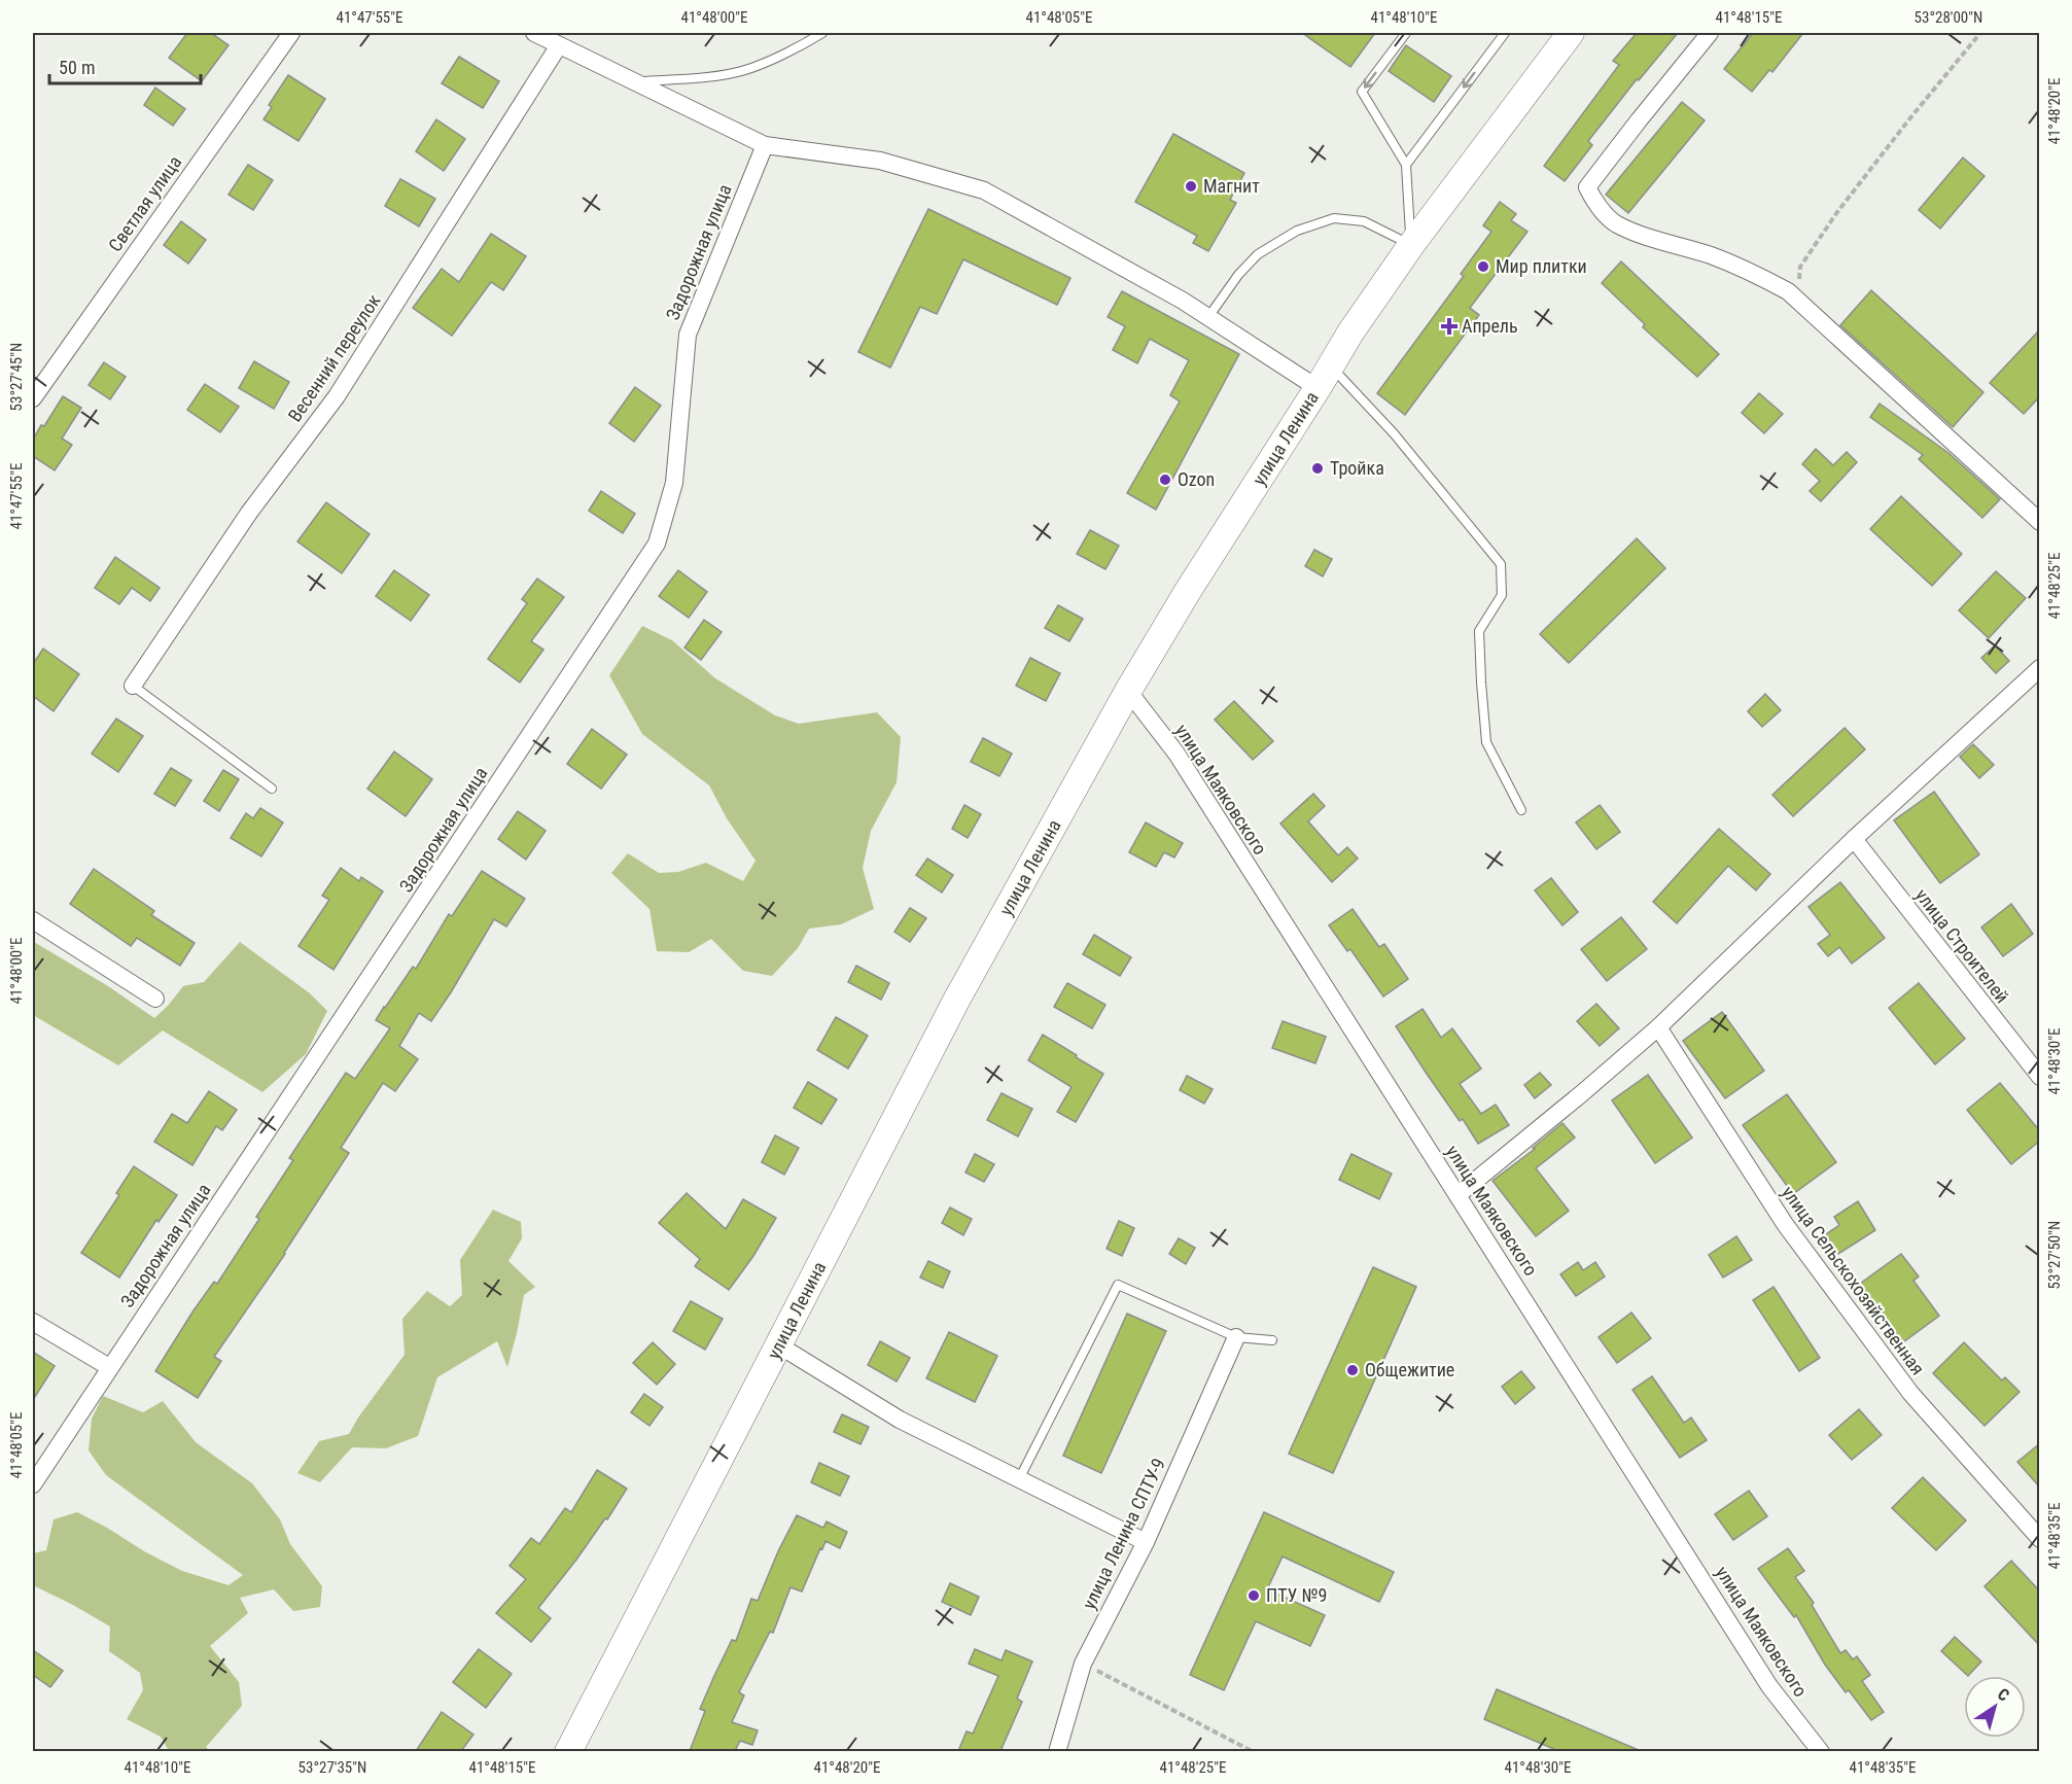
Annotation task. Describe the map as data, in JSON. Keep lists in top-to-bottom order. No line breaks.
{"streets":{"main road":["улица Ленина"],"street":["Светлая улица","Задорожная улица","Весенний переулок","улица Маяковского","улица Строителей","улица Сельскохозяйственная","улица Ленина СПТУ-9"]},"crossings":[["улица Ленина","улица Маяковского"]],"places":{"other":["Магнит","Мир плитки","Тройка","Ozon","Общежитие","ПТУ №9"],"health":["Апрель"]},"scale_bar":"50 m","north":"top right","coordinates":["41°47'55\"E","41°48'00\"E","41°48'05\"E","41°48'10\"E","41°48'15\"E","53°28'00\"N","41°48'20\"E","53°27'45\"N","41°48'25\"E","41°48'30\"E","53°27'50\"N","41°48'35\"E","53°27'35\"N"]}
